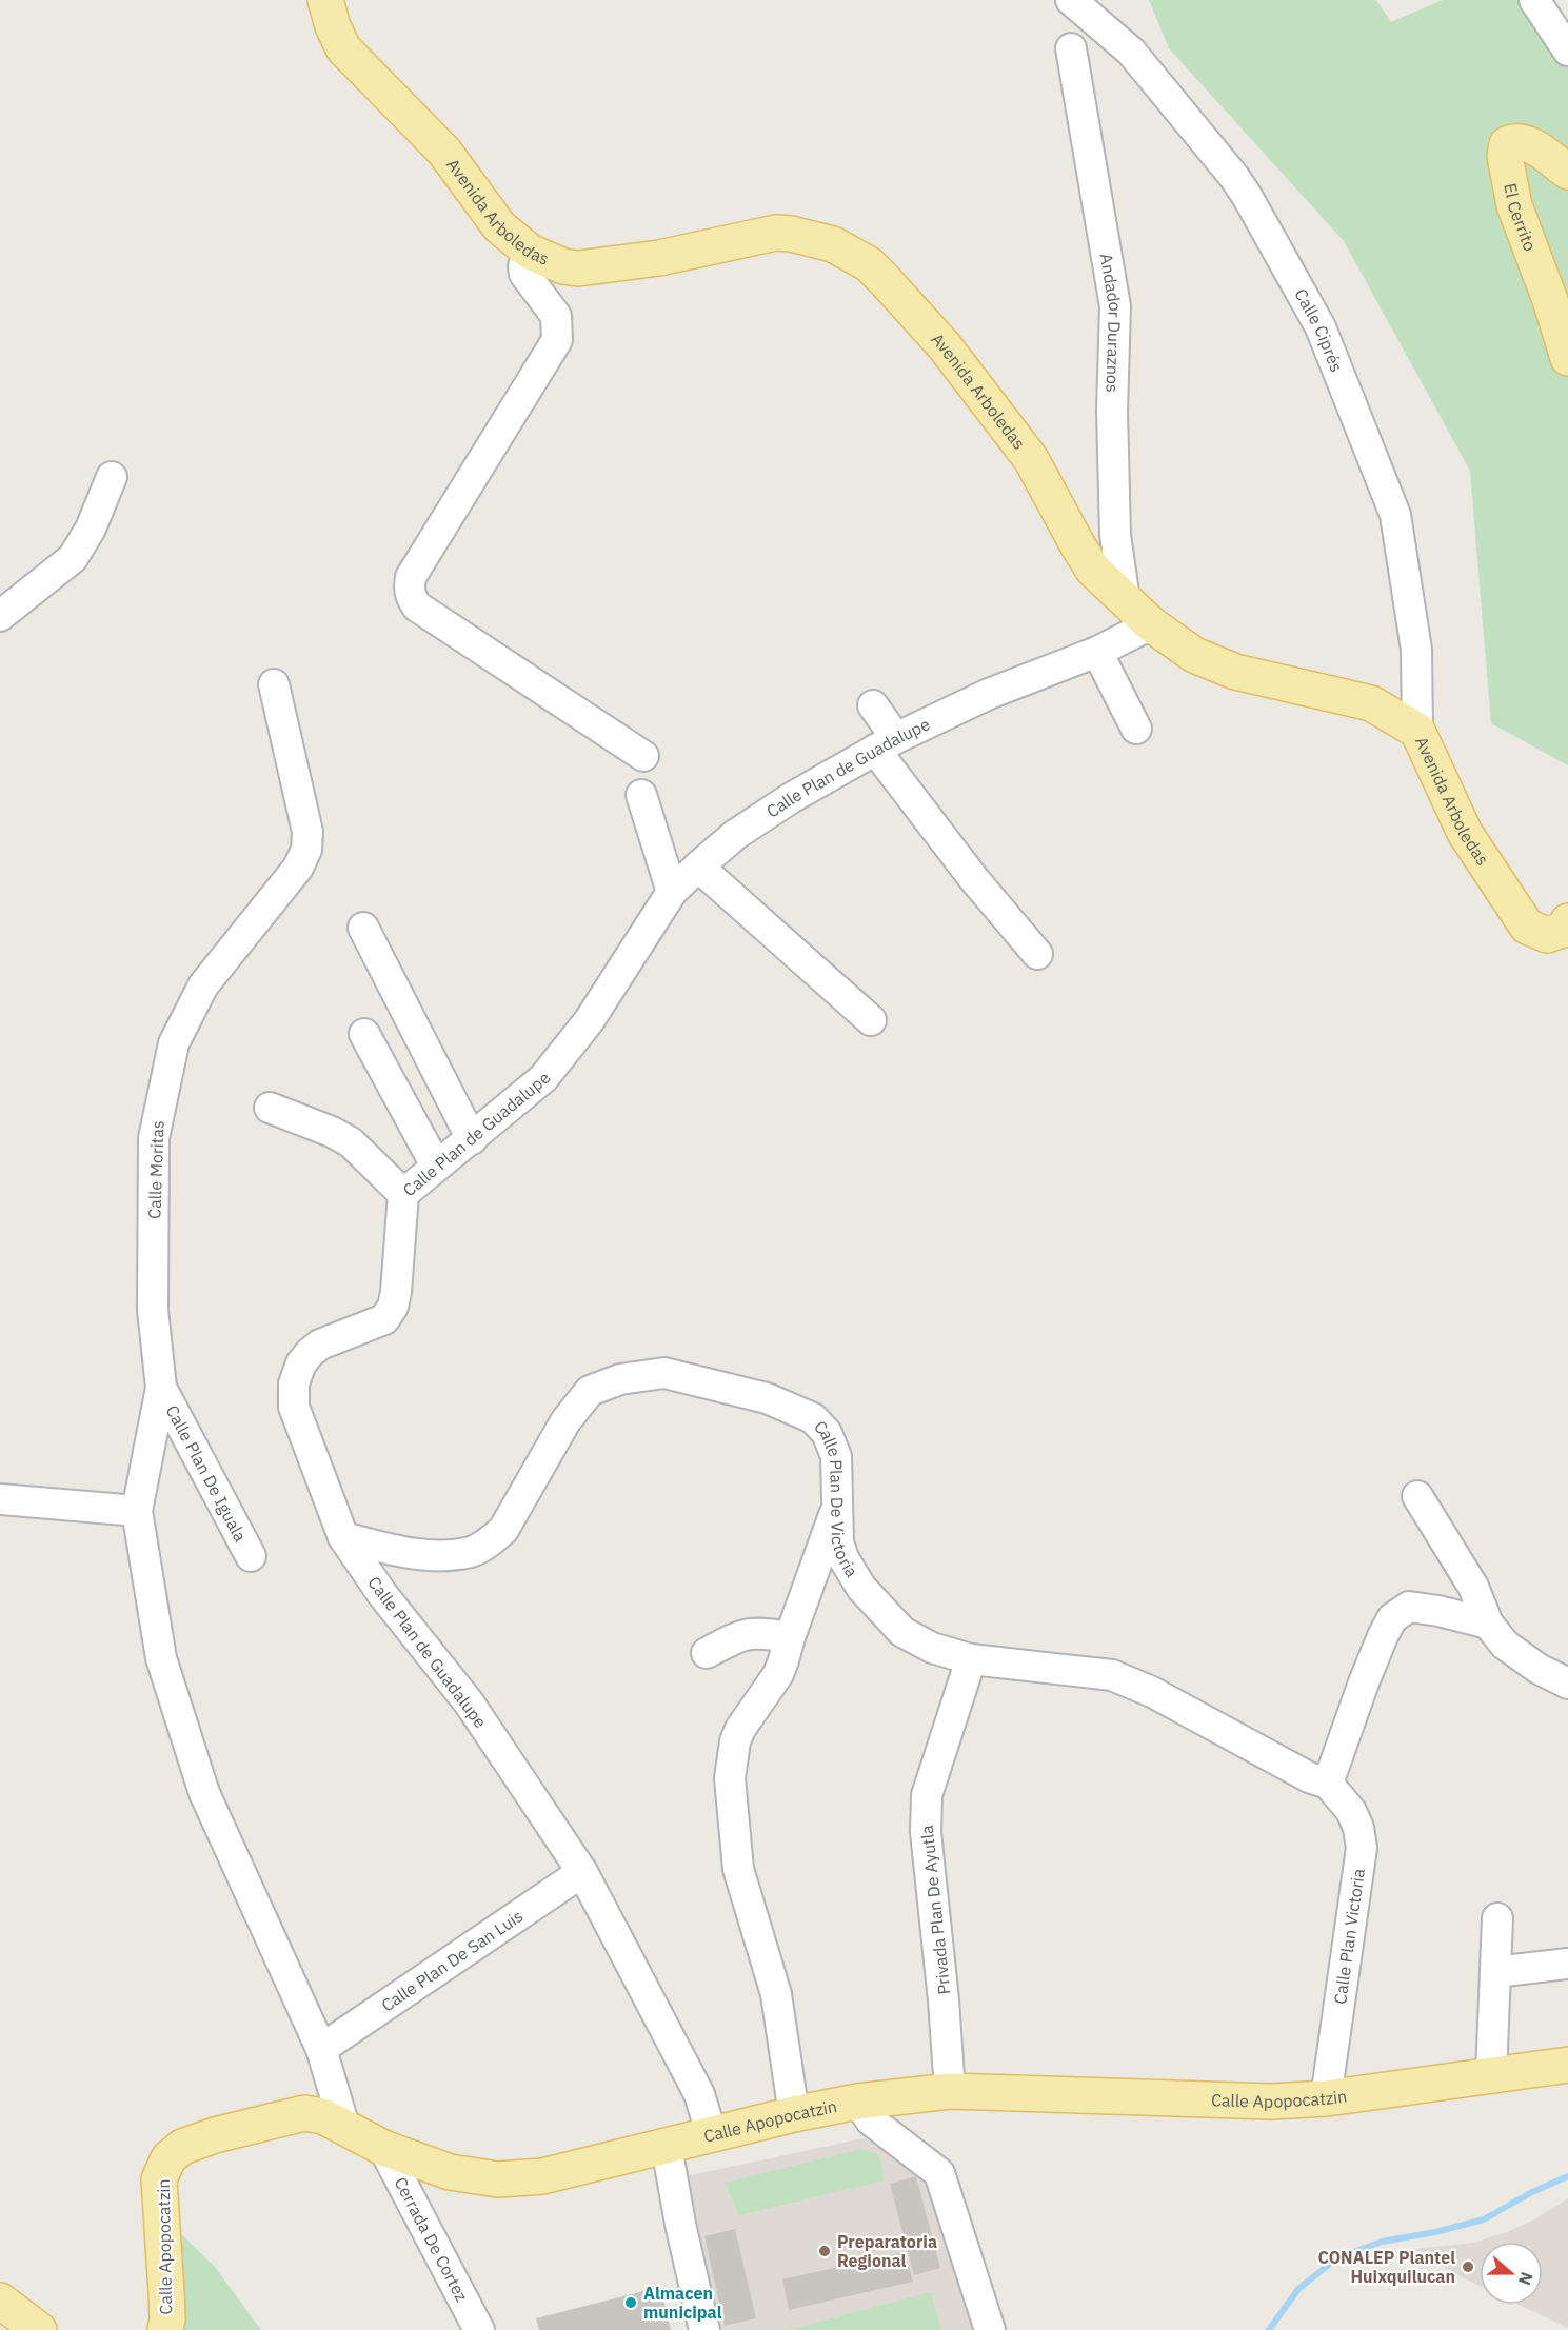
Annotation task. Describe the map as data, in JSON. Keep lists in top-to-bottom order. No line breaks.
{"streets":{"main road":["Avenida Arboledas","El Cerrito","Calle Apopocatzin"],"street":["Andador Duraznos","Calle Ciprés","Calle Plan de Guadalupe","Calle Moritas","Calle Plan De Iguala","Calle Plan De Victoria","Privada Plan De Ayutla","Calle Plan Victoria","Calle Plan De San Luis","Cerrada De Cortez"]},"crossings":[["Avenida Arboledas","Andador Duraznos"],["Avenida Arboledas","Calle Ciprés"],["Avenida Arboledas","Calle Plan de Guadalupe"],["Calle Plan de Guadalupe","Calle Plan De Victoria"],["Calle Plan de Guadalupe","Calle Plan De San Luis"],["Calle Plan de Guadalupe","Calle Apopocatzin"],["Calle Moritas","Calle Plan De Iguala"],["Calle Plan De Victoria","Privada Plan De Ayutla"],["Calle Plan De Victoria","Calle Plan Victoria"],["Privada Plan De Ayutla","Calle Apopocatzin"],["Calle Plan Victoria","Calle Apopocatzin"],["Calle Apopocatzin","Cerrada De Cortez"]],"places":["Preparatoria Regional","CONALEP Plantel Huixquilucan","Almacen municipal"],"north":"right"}
